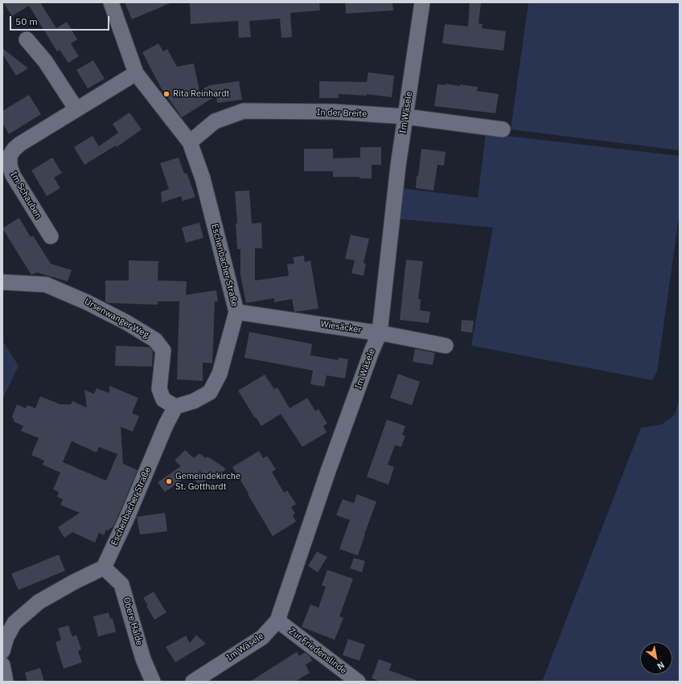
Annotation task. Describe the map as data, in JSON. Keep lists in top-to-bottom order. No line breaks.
{"streets":{"street":["Im Wäsele","In der Breite","Im Schauben","Eschenbacher Straße","Ursenwanger Weg","Wiesäcker","Obere Halde","Zur Friedenslinde"]},"crossings":[["Im Wäsele","In der Breite"],["Im Wäsele","Wiesäcker"],["Im Wäsele","Zur Friedenslinde"],["In der Breite","Eschenbacher Straße"],["Im Schauben","Eschenbacher Straße"],["Eschenbacher Straße","Ursenwanger Weg"],["Eschenbacher Straße","Wiesäcker"],["Eschenbacher Straße","Obere Halde"]],"places":["Rita Reinhardt","Gemeindekirche St. Gotthardt"],"scale_bar":"50 m","north":"bottom right"}
